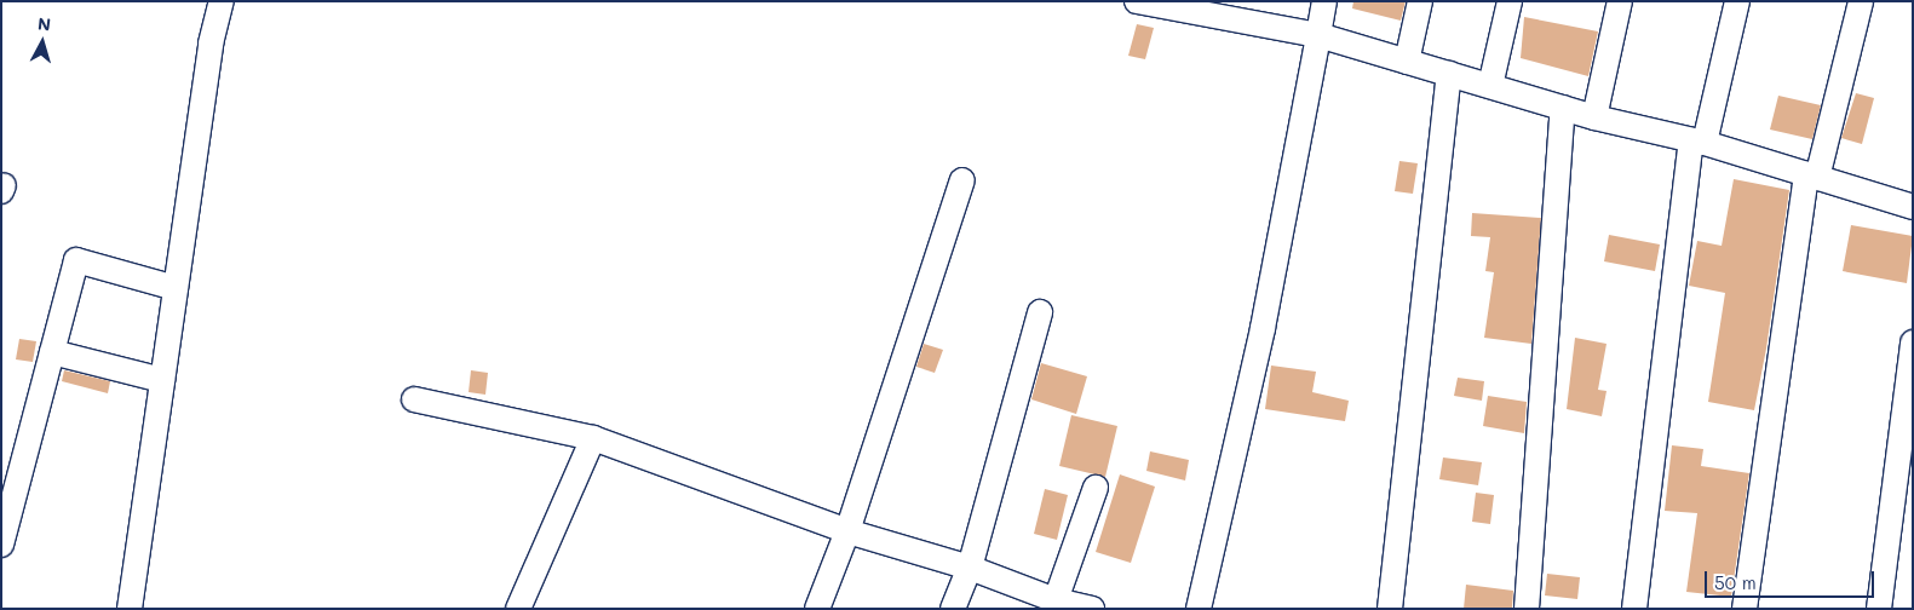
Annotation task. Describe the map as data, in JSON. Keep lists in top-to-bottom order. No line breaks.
{"scale_bar":"50 m","north":"top"}
